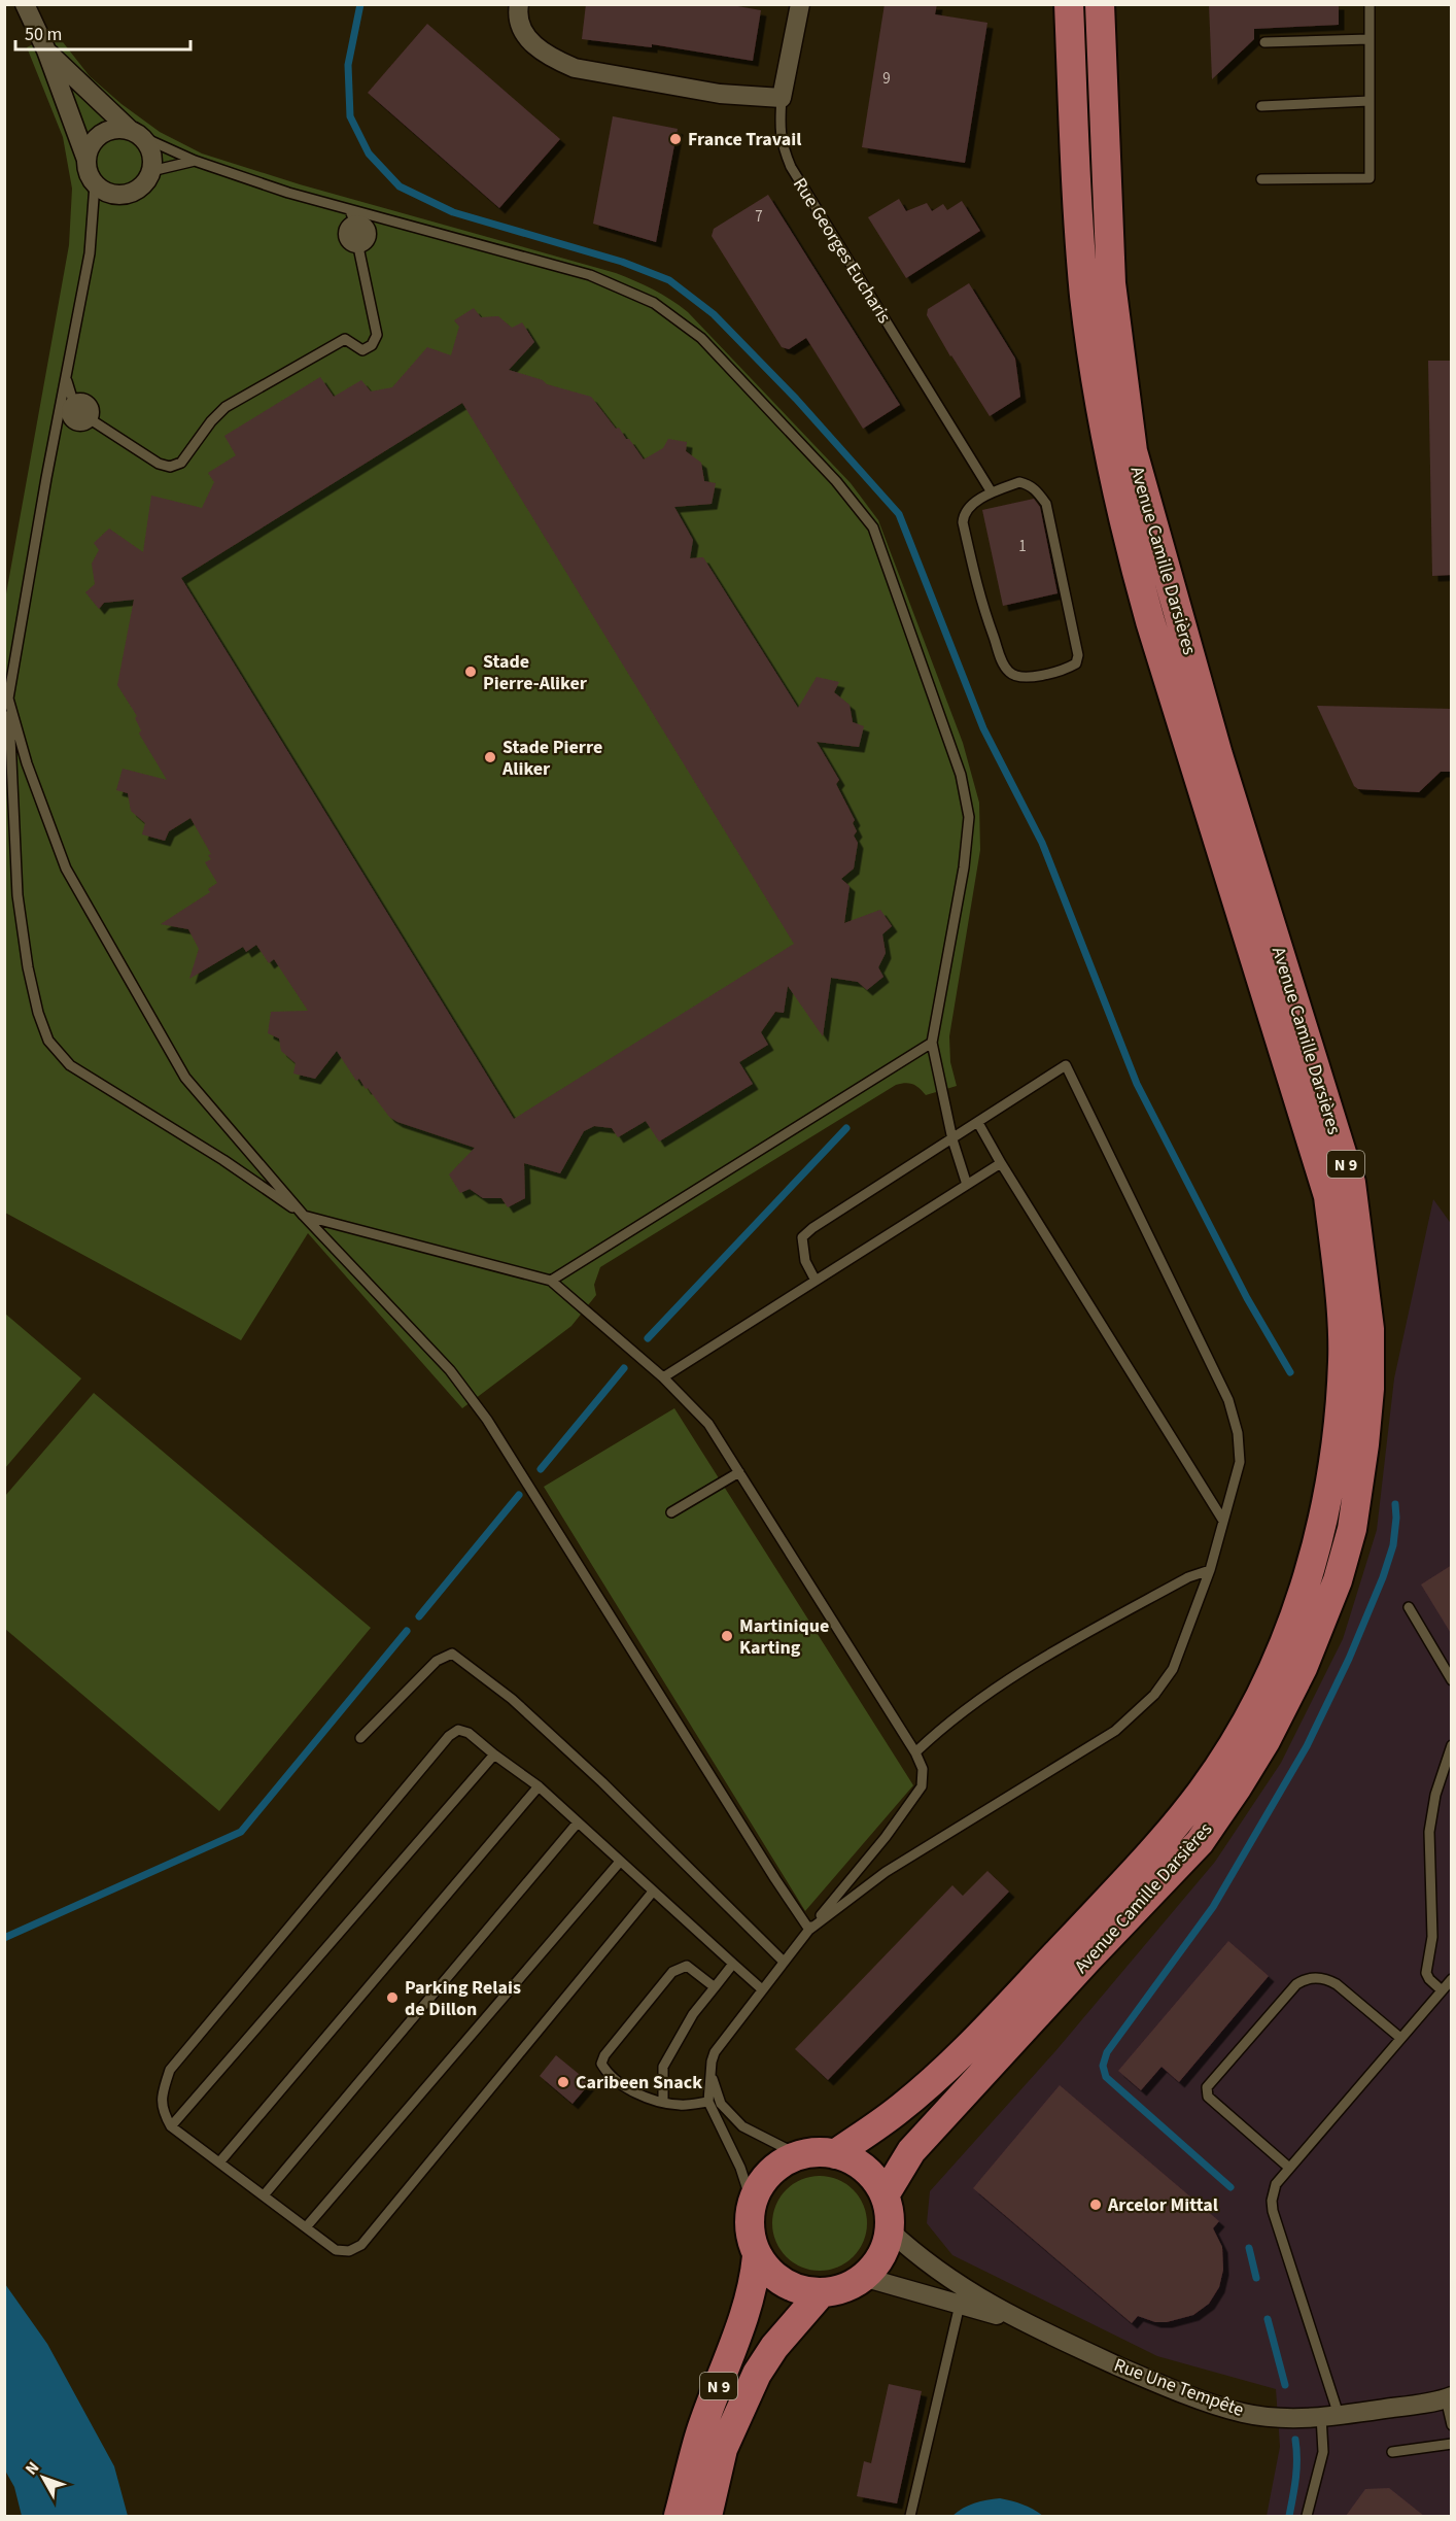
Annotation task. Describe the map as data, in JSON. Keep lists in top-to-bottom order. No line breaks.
{"streets":{"main road":["Avenue Camille Darsières","N 9"],"street":["Rue Une Tempête"],"lane":["Rue Georges Eucharis"]},"crossings":[["Avenue Camille Darsières","N 9"],["Avenue Camille Darsières","Rue Une Tempête"],["N 9","Rue Une Tempête"]],"places":["France Travail","Stade Pierre-Aliker","Stade Pierre Aliker","Martinique Karting","Parking Relais de Dillon","Caribeen Snack","Arcelor Mittal"],"house_numbers":["9","7","1"],"scale_bar":"50 m","north":"top left"}
